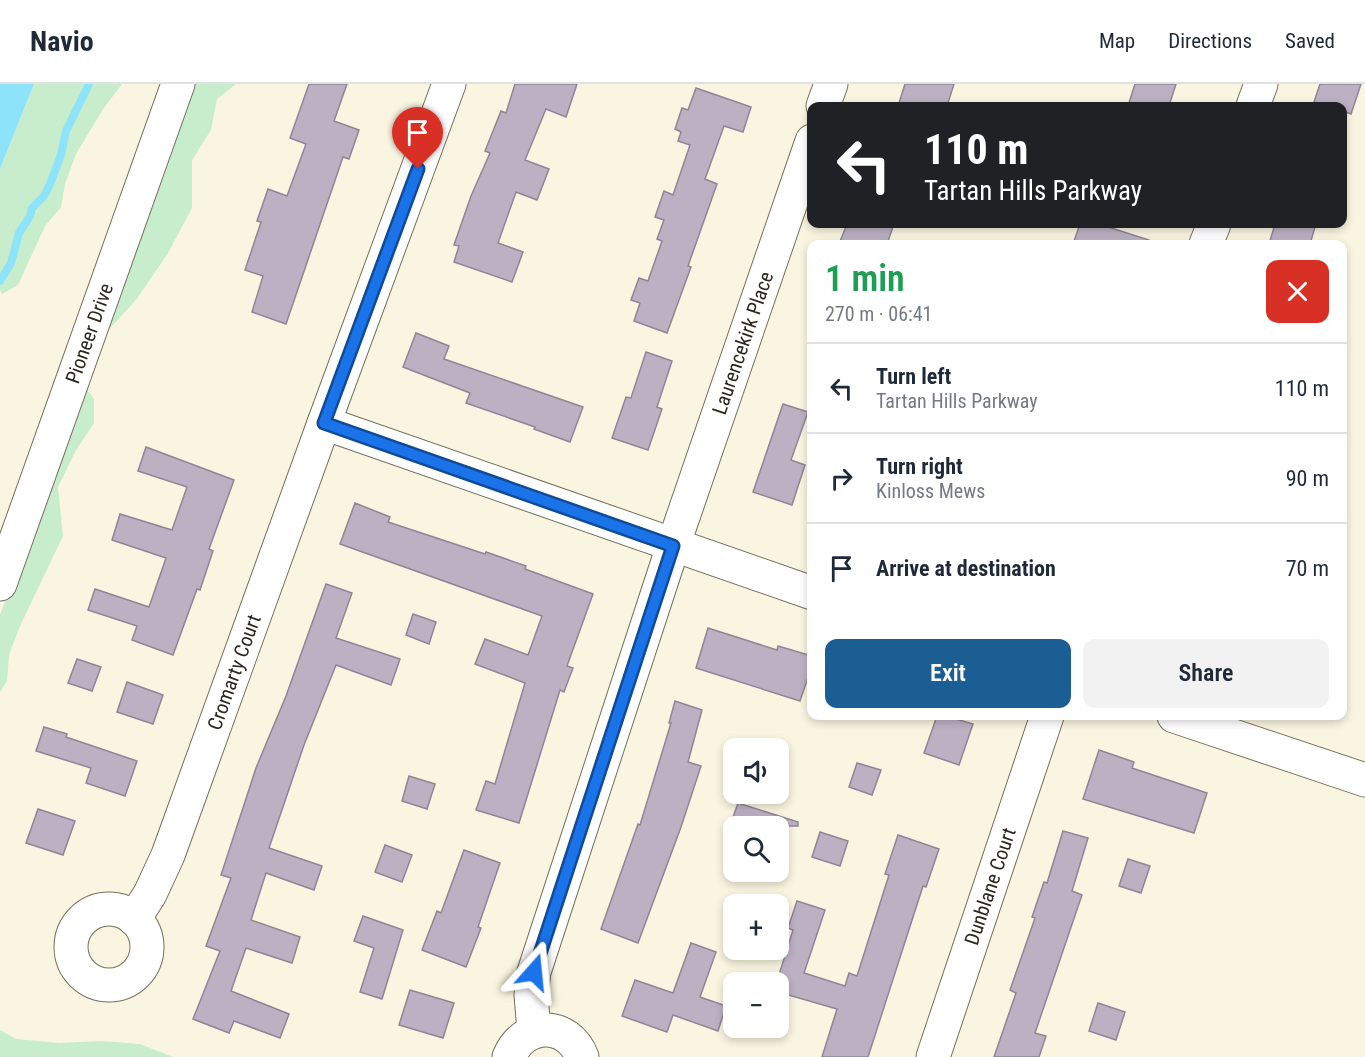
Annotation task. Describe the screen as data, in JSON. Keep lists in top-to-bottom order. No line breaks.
{"streets":{"street":["Pioneer Drive","Laurencekirk Place","Cromarty Court","Dunblane Court"]},"page":{"header":"Navio","nav":["Map","Directions","Saved"],"turn":["110 m","Tartan Hills Parkway"],"heading":["1 min","270 m · 06:41"],"list":[{"name":"Turn left","note":"Tartan Hills Parkway","value":"110 m"},{"name":"Turn right","note":"Kinloss Mews","value":"90 m"},{"name":"Arrive at destination","value":"70 m"}],"buttons":["Exit","Share"],"map_buttons":["+","−"]}}
